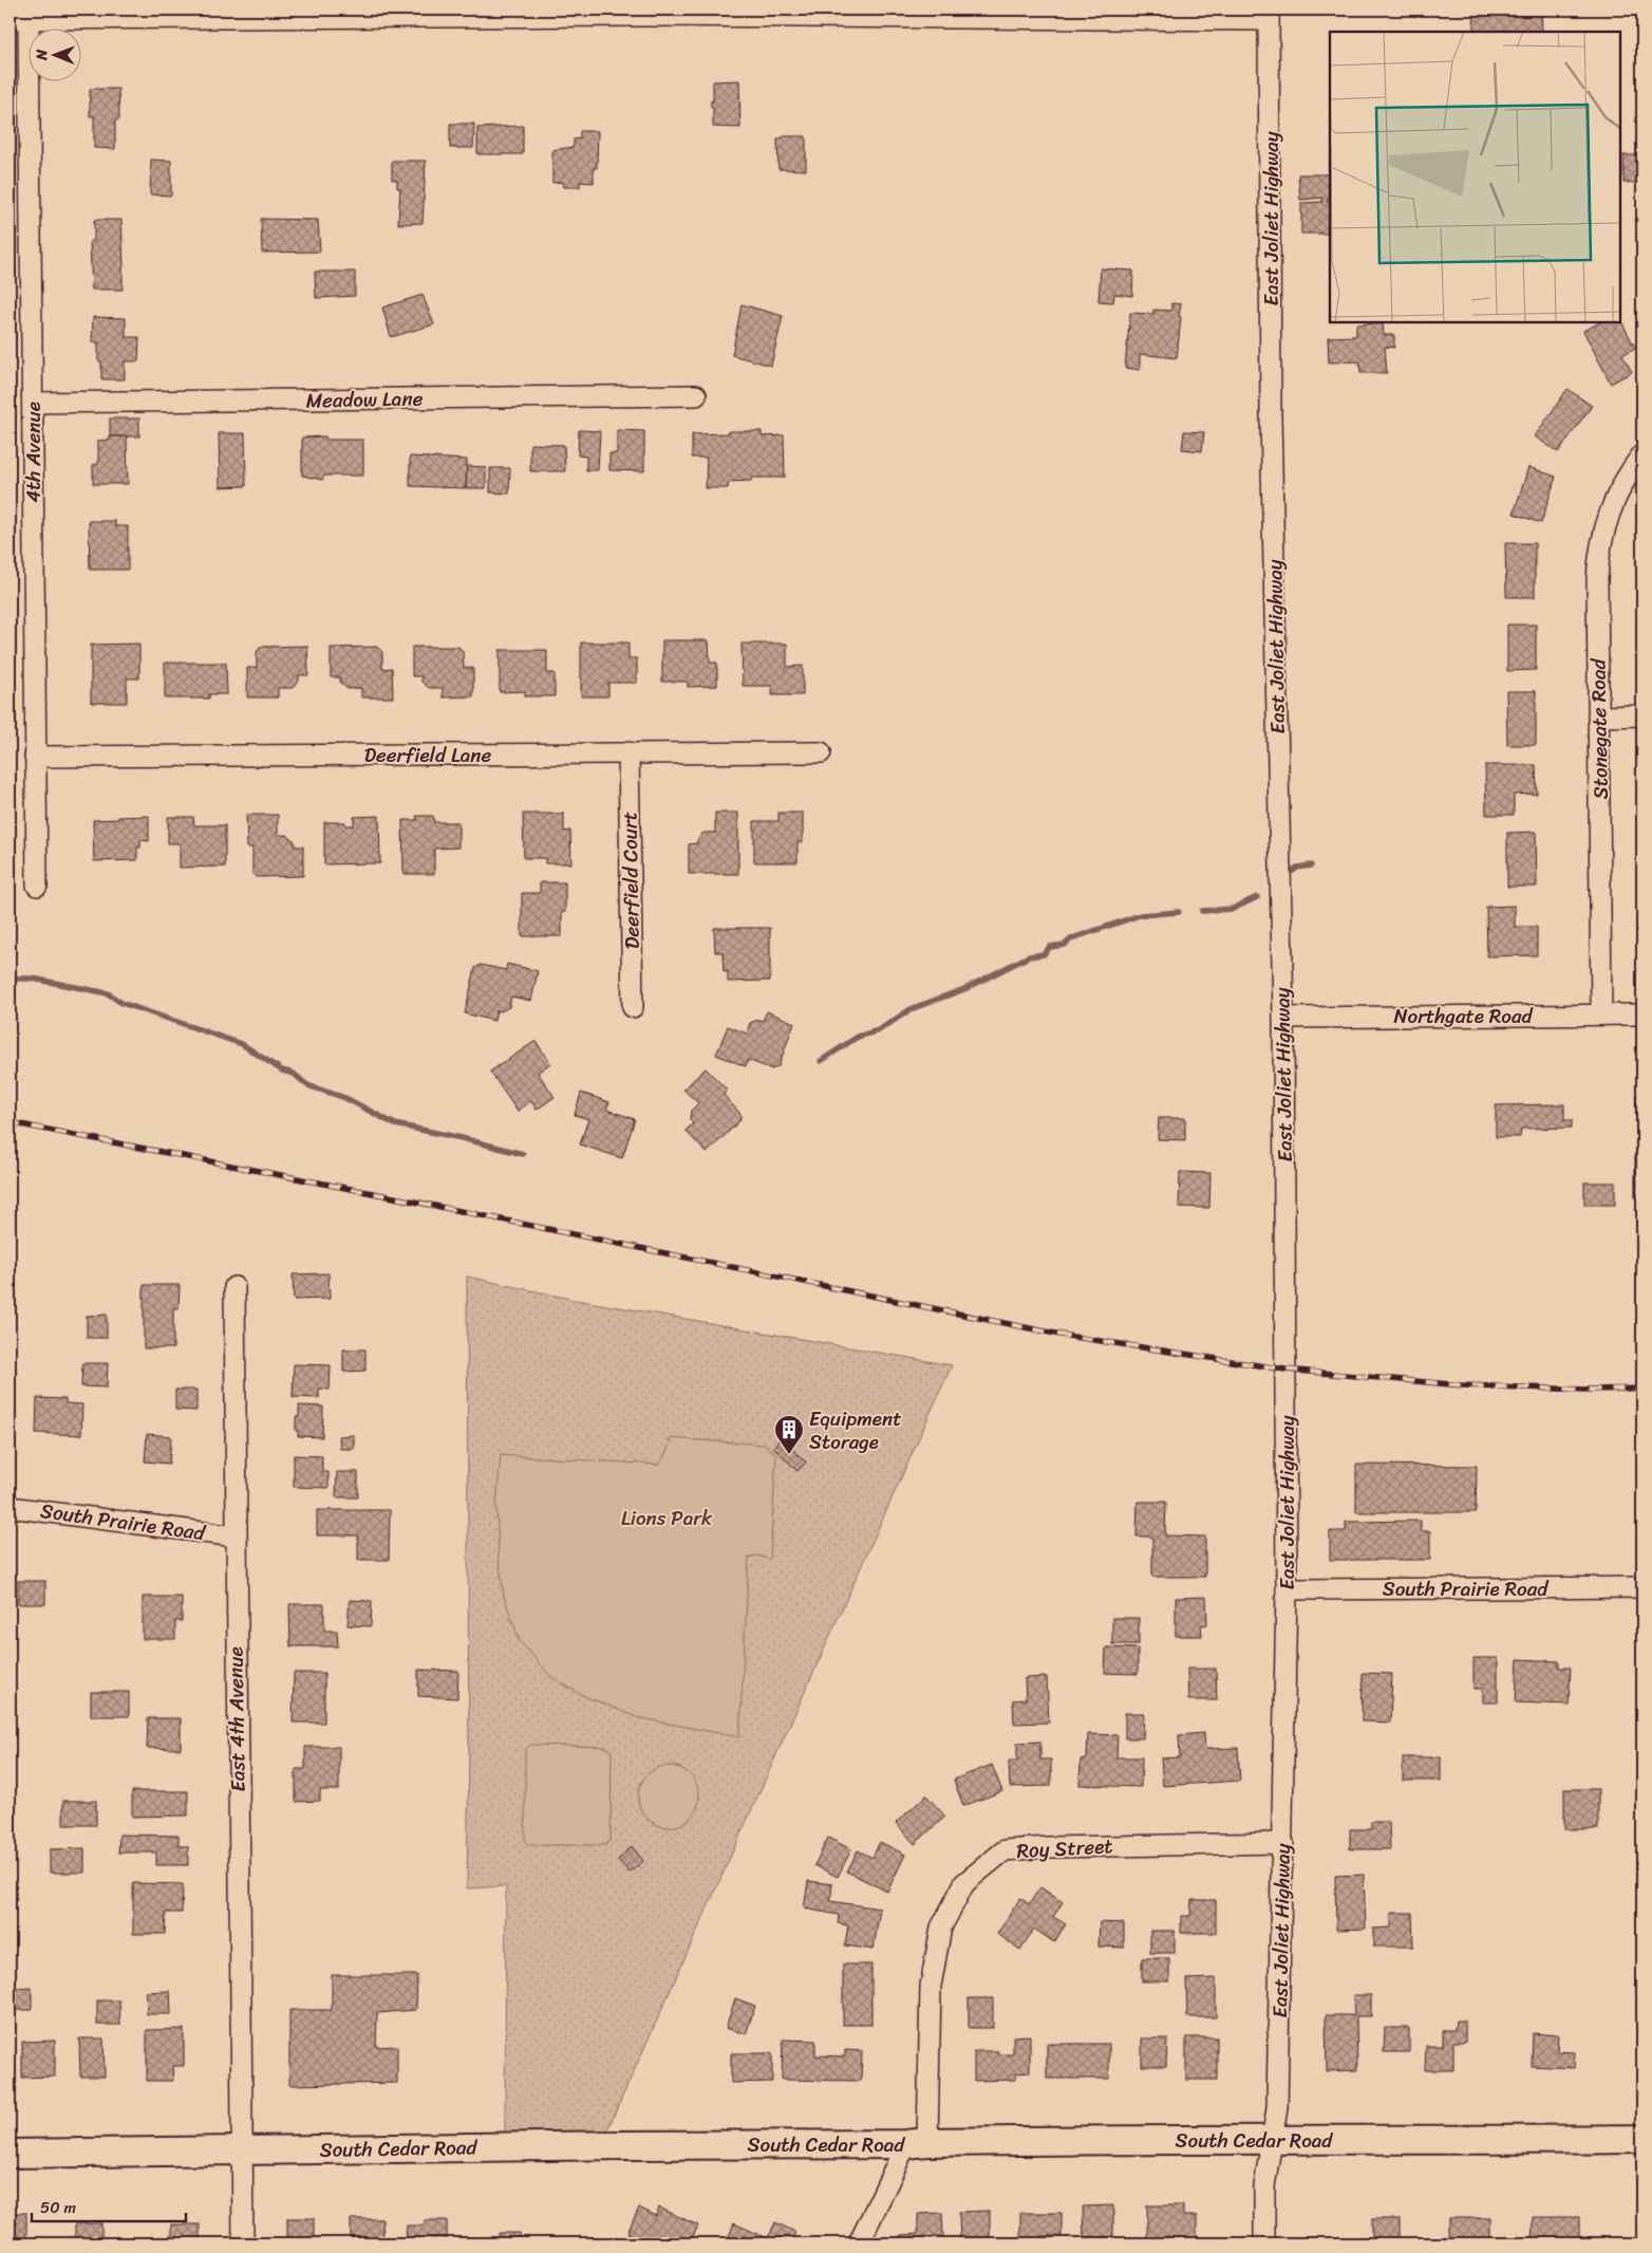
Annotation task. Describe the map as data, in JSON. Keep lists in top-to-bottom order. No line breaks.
{"streets":{"main road":["South Cedar Road"],"street":["East Joliet Highway","Meadow Lane","4th Avenue","Stonegate Road","Deerfield Lane","Deerfield Court","Northgate Road","South Prairie Road","East 4th Avenue","Roy Street"]},"crossings":[["East Joliet Highway","Northgate Road"],["East Joliet Highway","South Prairie Road"],["East Joliet Highway","Roy Street"],["East Joliet Highway","South Cedar Road"],["Meadow Lane","4th Avenue"],["4th Avenue","Deerfield Lane"],["Stonegate Road","Northgate Road"],["Deerfield Lane","Deerfield Court"],["South Prairie Road","East 4th Avenue"],["East 4th Avenue","South Cedar Road"],["Roy Street","South Cedar Road"]],"parks":["Lions Park"],"places":{"building":["Equipment Storage"]},"scale_bar":"50 m","north":"left"}
